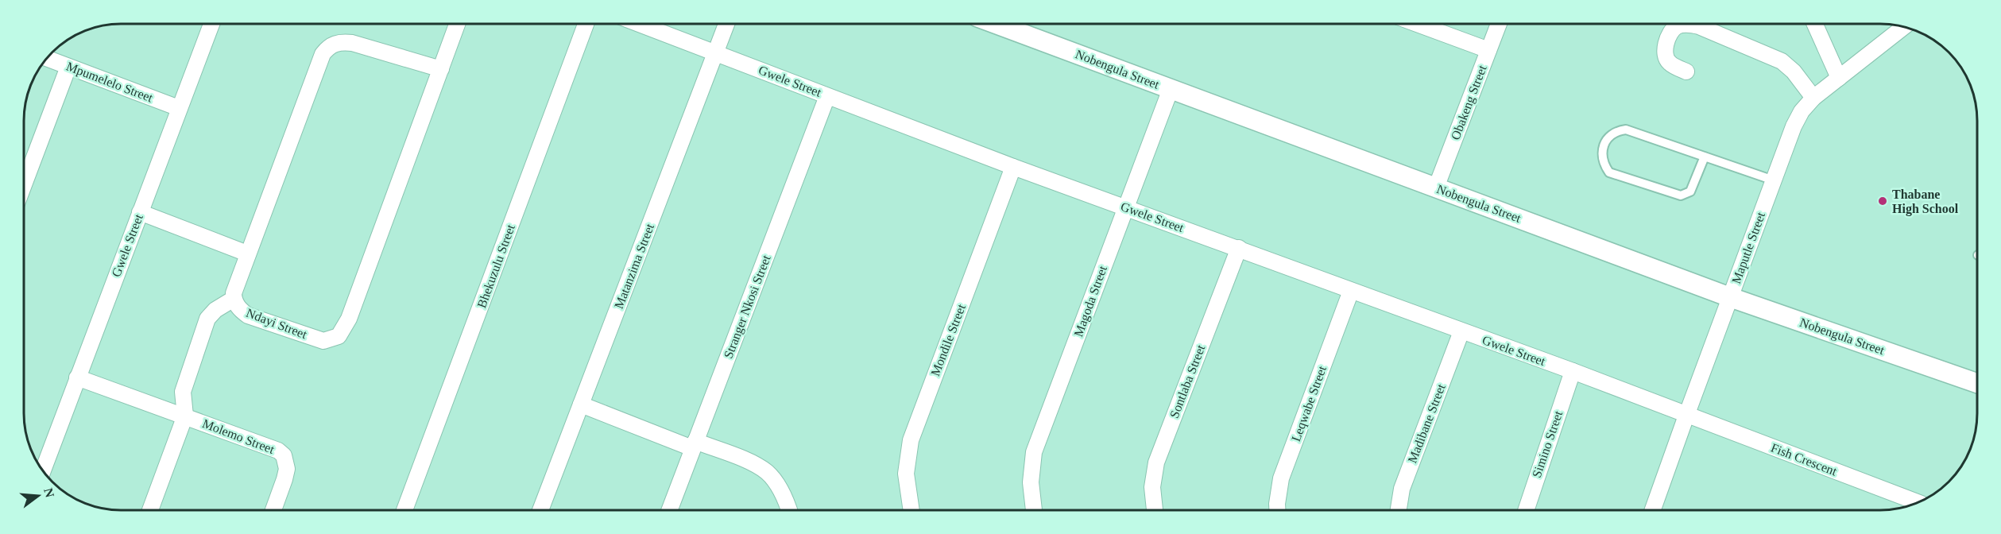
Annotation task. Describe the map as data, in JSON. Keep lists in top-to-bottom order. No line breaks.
{"streets":{"street":["Nobengula Street","Gwele Street","Mpumelelo Street","Obakeng Street","Maputle Street","Bhekuzulu Street","Matanzima Street","Magoda Street","Stranger Nkosi Street","Ndayi Street","Mondile Street","Sontlaba Street","Leqwabe Street","Madibane Street","Molemo Street","Simino Street","Fish Crescent"]},"crossings":[["Nobengula Street","Obakeng Street"],["Nobengula Street","Maputle Street"],["Nobengula Street","Magoda Street"],["Gwele Street","Mpumelelo Street"],["Gwele Street","Maputle Street"],["Gwele Street","Matanzima Street"],["Gwele Street","Magoda Street"],["Gwele Street","Stranger Nkosi Street"],["Gwele Street","Mondile Street"],["Gwele Street","Sontlaba Street"],["Gwele Street","Leqwabe Street"],["Gwele Street","Madibane Street"],["Gwele Street","Molemo Street"],["Gwele Street","Simino Street"],["Gwele Street","Fish Crescent"],["Maputle Street","Fish Crescent"]],"places":["Thabane High School"],"north":"right"}
